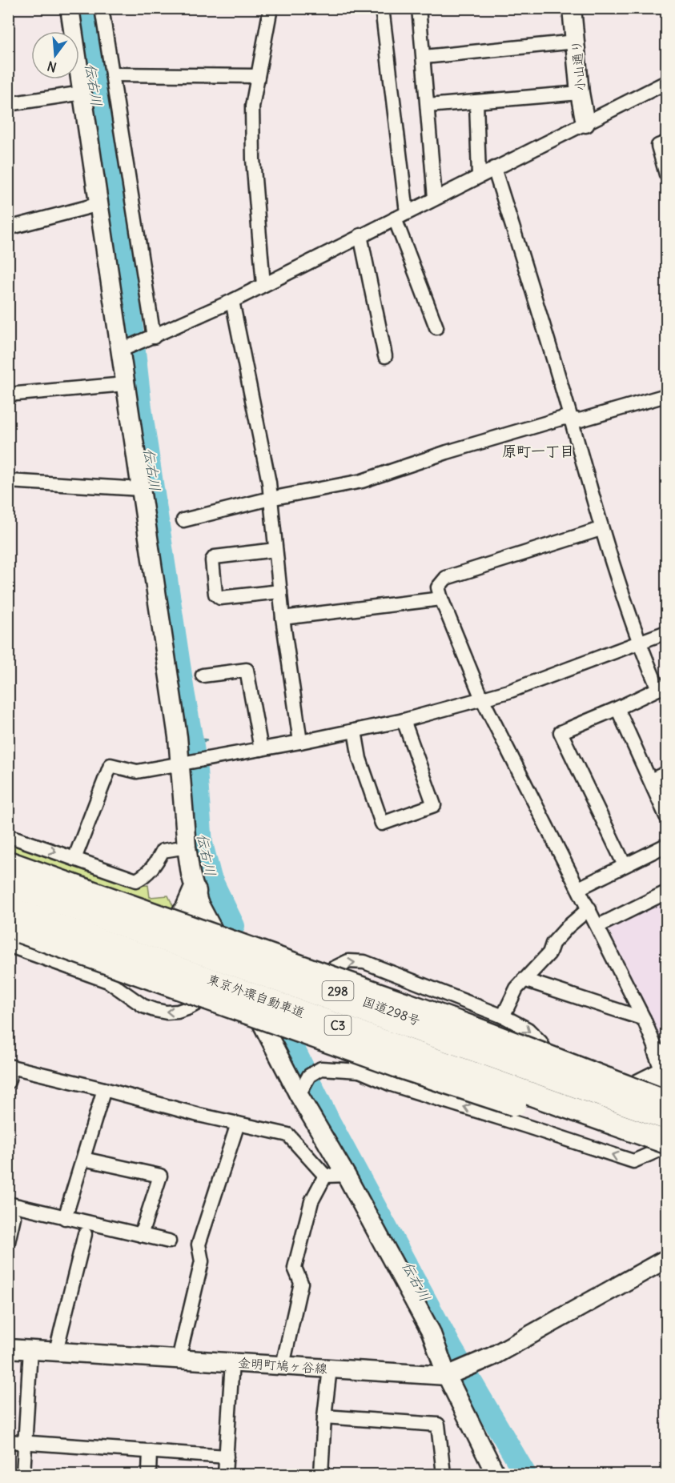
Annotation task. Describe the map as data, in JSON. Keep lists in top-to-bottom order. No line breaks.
{"streets":{"highway":["298","東京外環自動車道","国道298号","C3"],"street":["小山通り","金明町鳩ヶ谷線"]},"districts":["原町一丁目"],"water":["伝右川"],"north":"bottom"}
